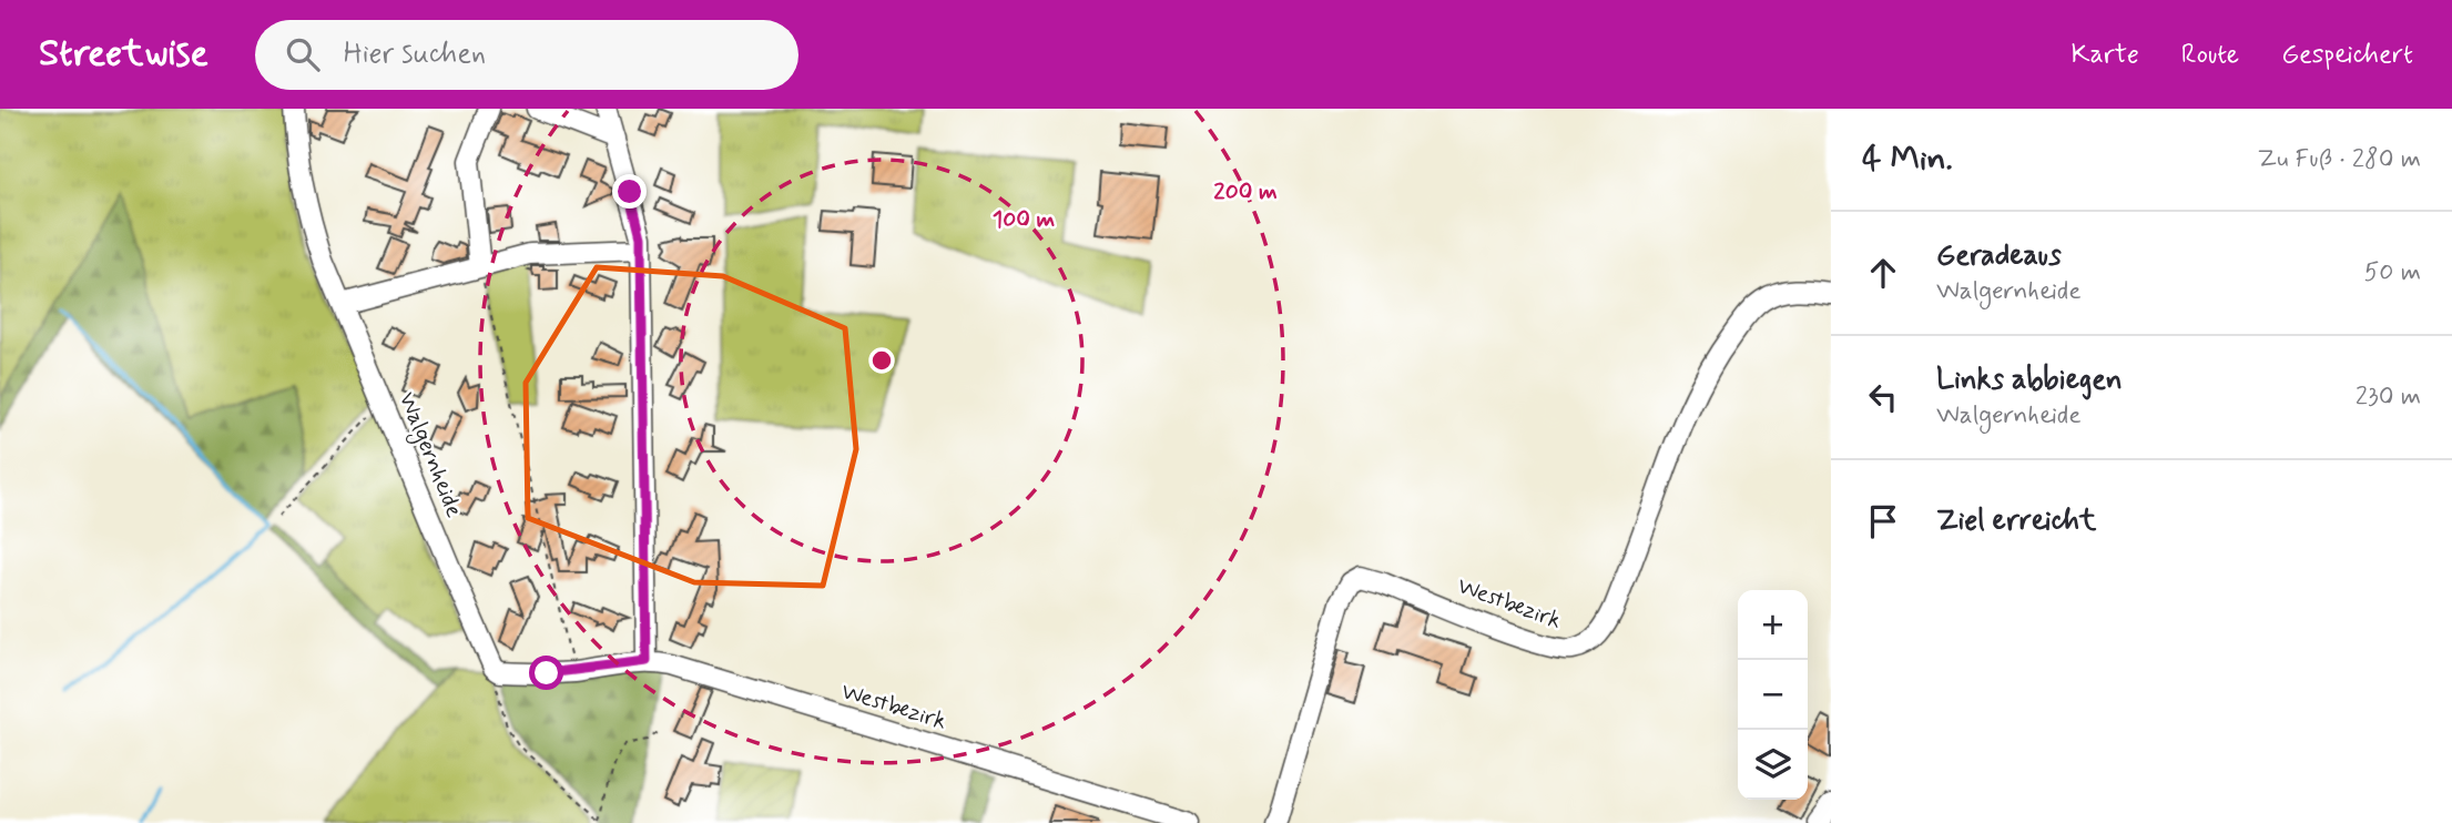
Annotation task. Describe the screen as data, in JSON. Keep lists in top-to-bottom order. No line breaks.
{"streets":{"street":["Walgernheide","Westbezirk"]},"page":{"header":"Streetwise","search":"Hier suchen","nav":["Karte","Route","Gespeichert"],"heading":["4 Min.","Zu Fuß · 280 m"],"list":[["Geradeaus","Walgernheide","50 m"],["Links abbiegen","Walgernheide","230 m"],"Ziel erreicht"],"map_buttons":["+","−"]},"rings":["200 m","100 m"]}
